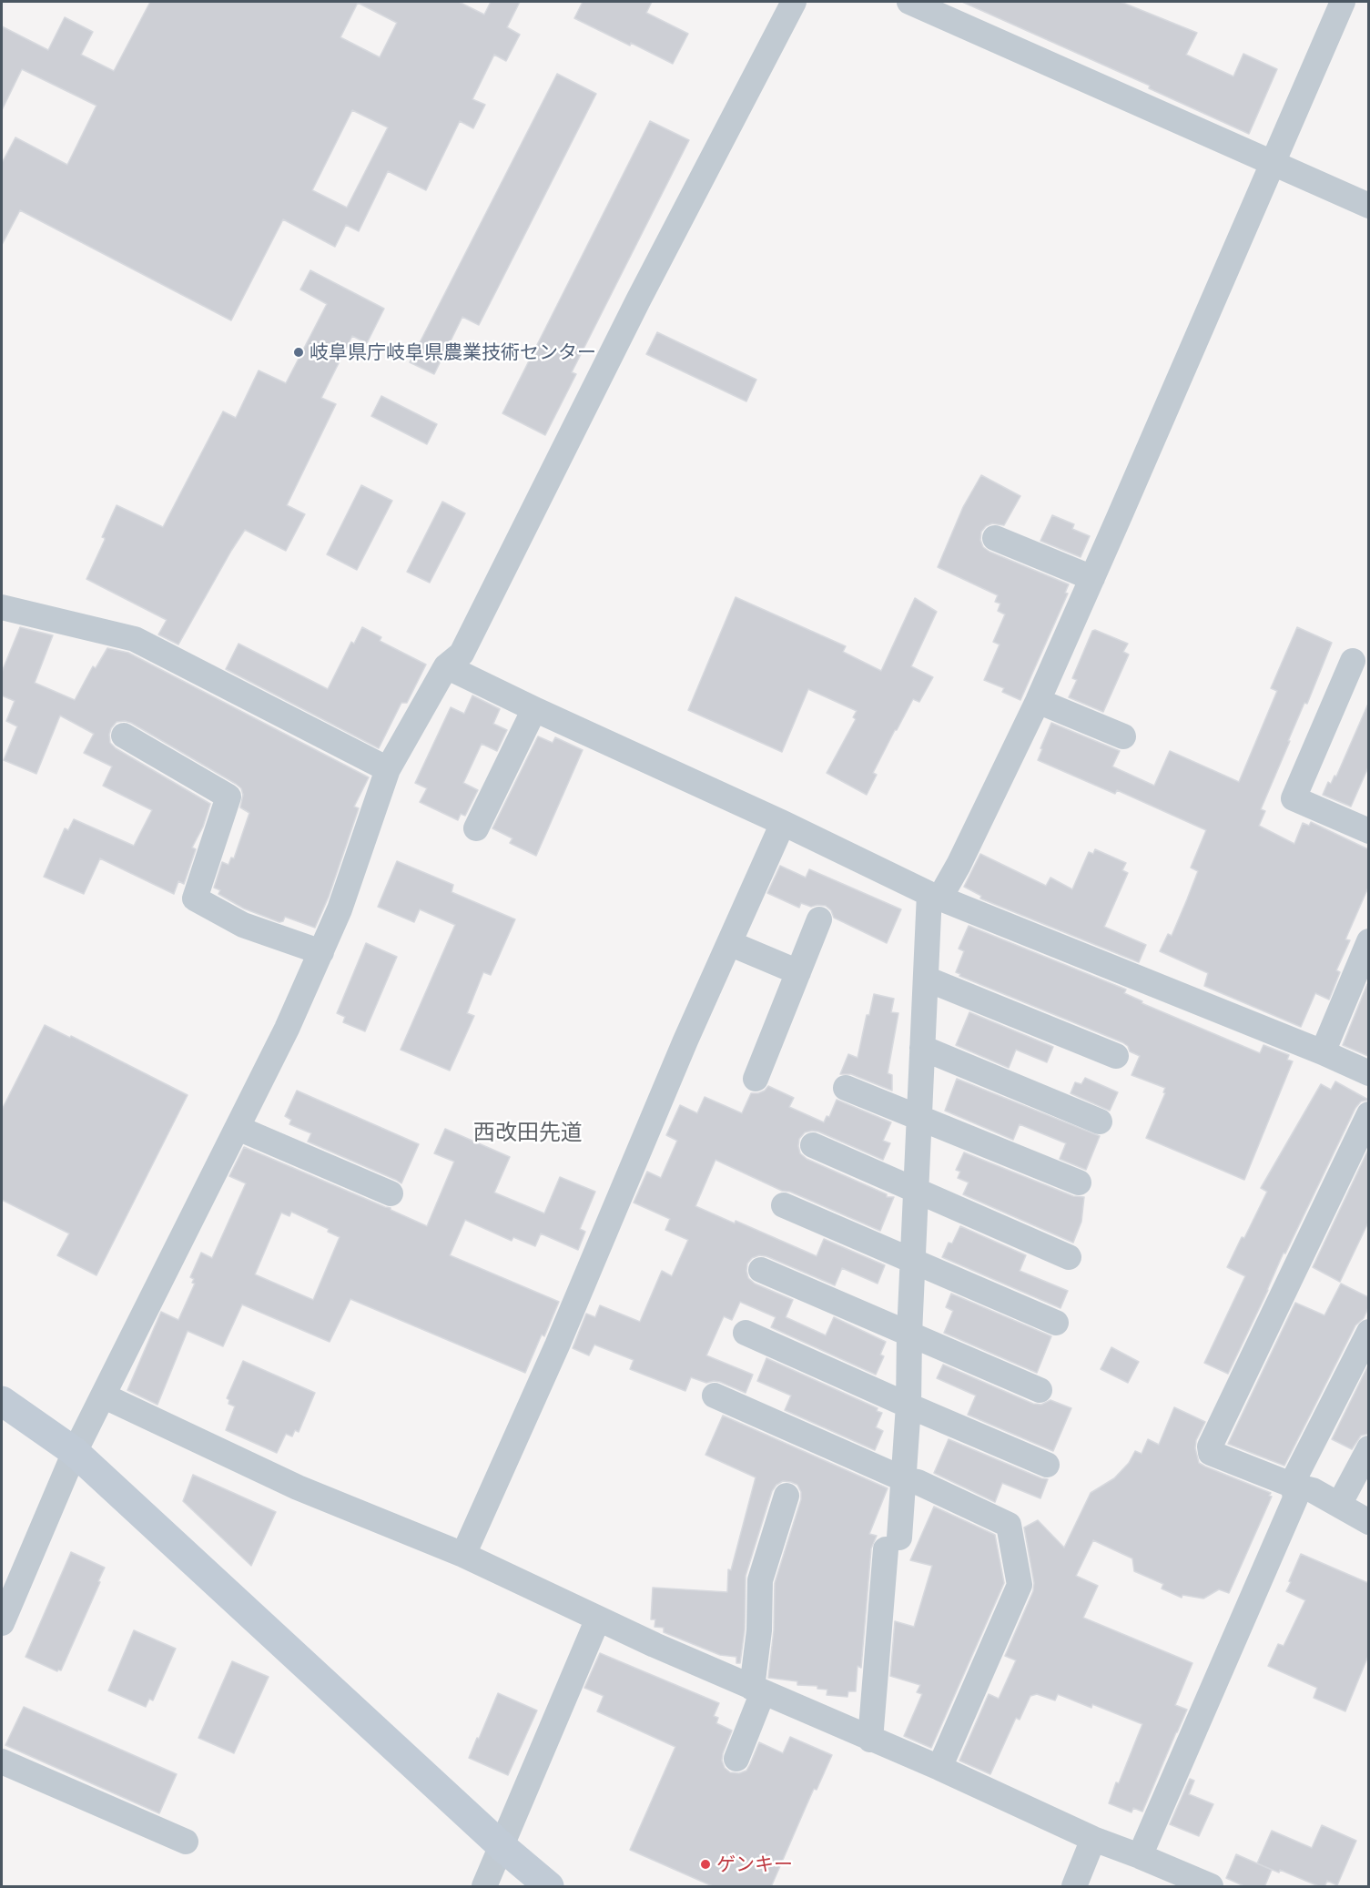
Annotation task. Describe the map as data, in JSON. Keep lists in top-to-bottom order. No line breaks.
{"districts":["西改田先道"],"places":["岐阜県庁岐阜県農業技術センター","ゲンキー"]}
